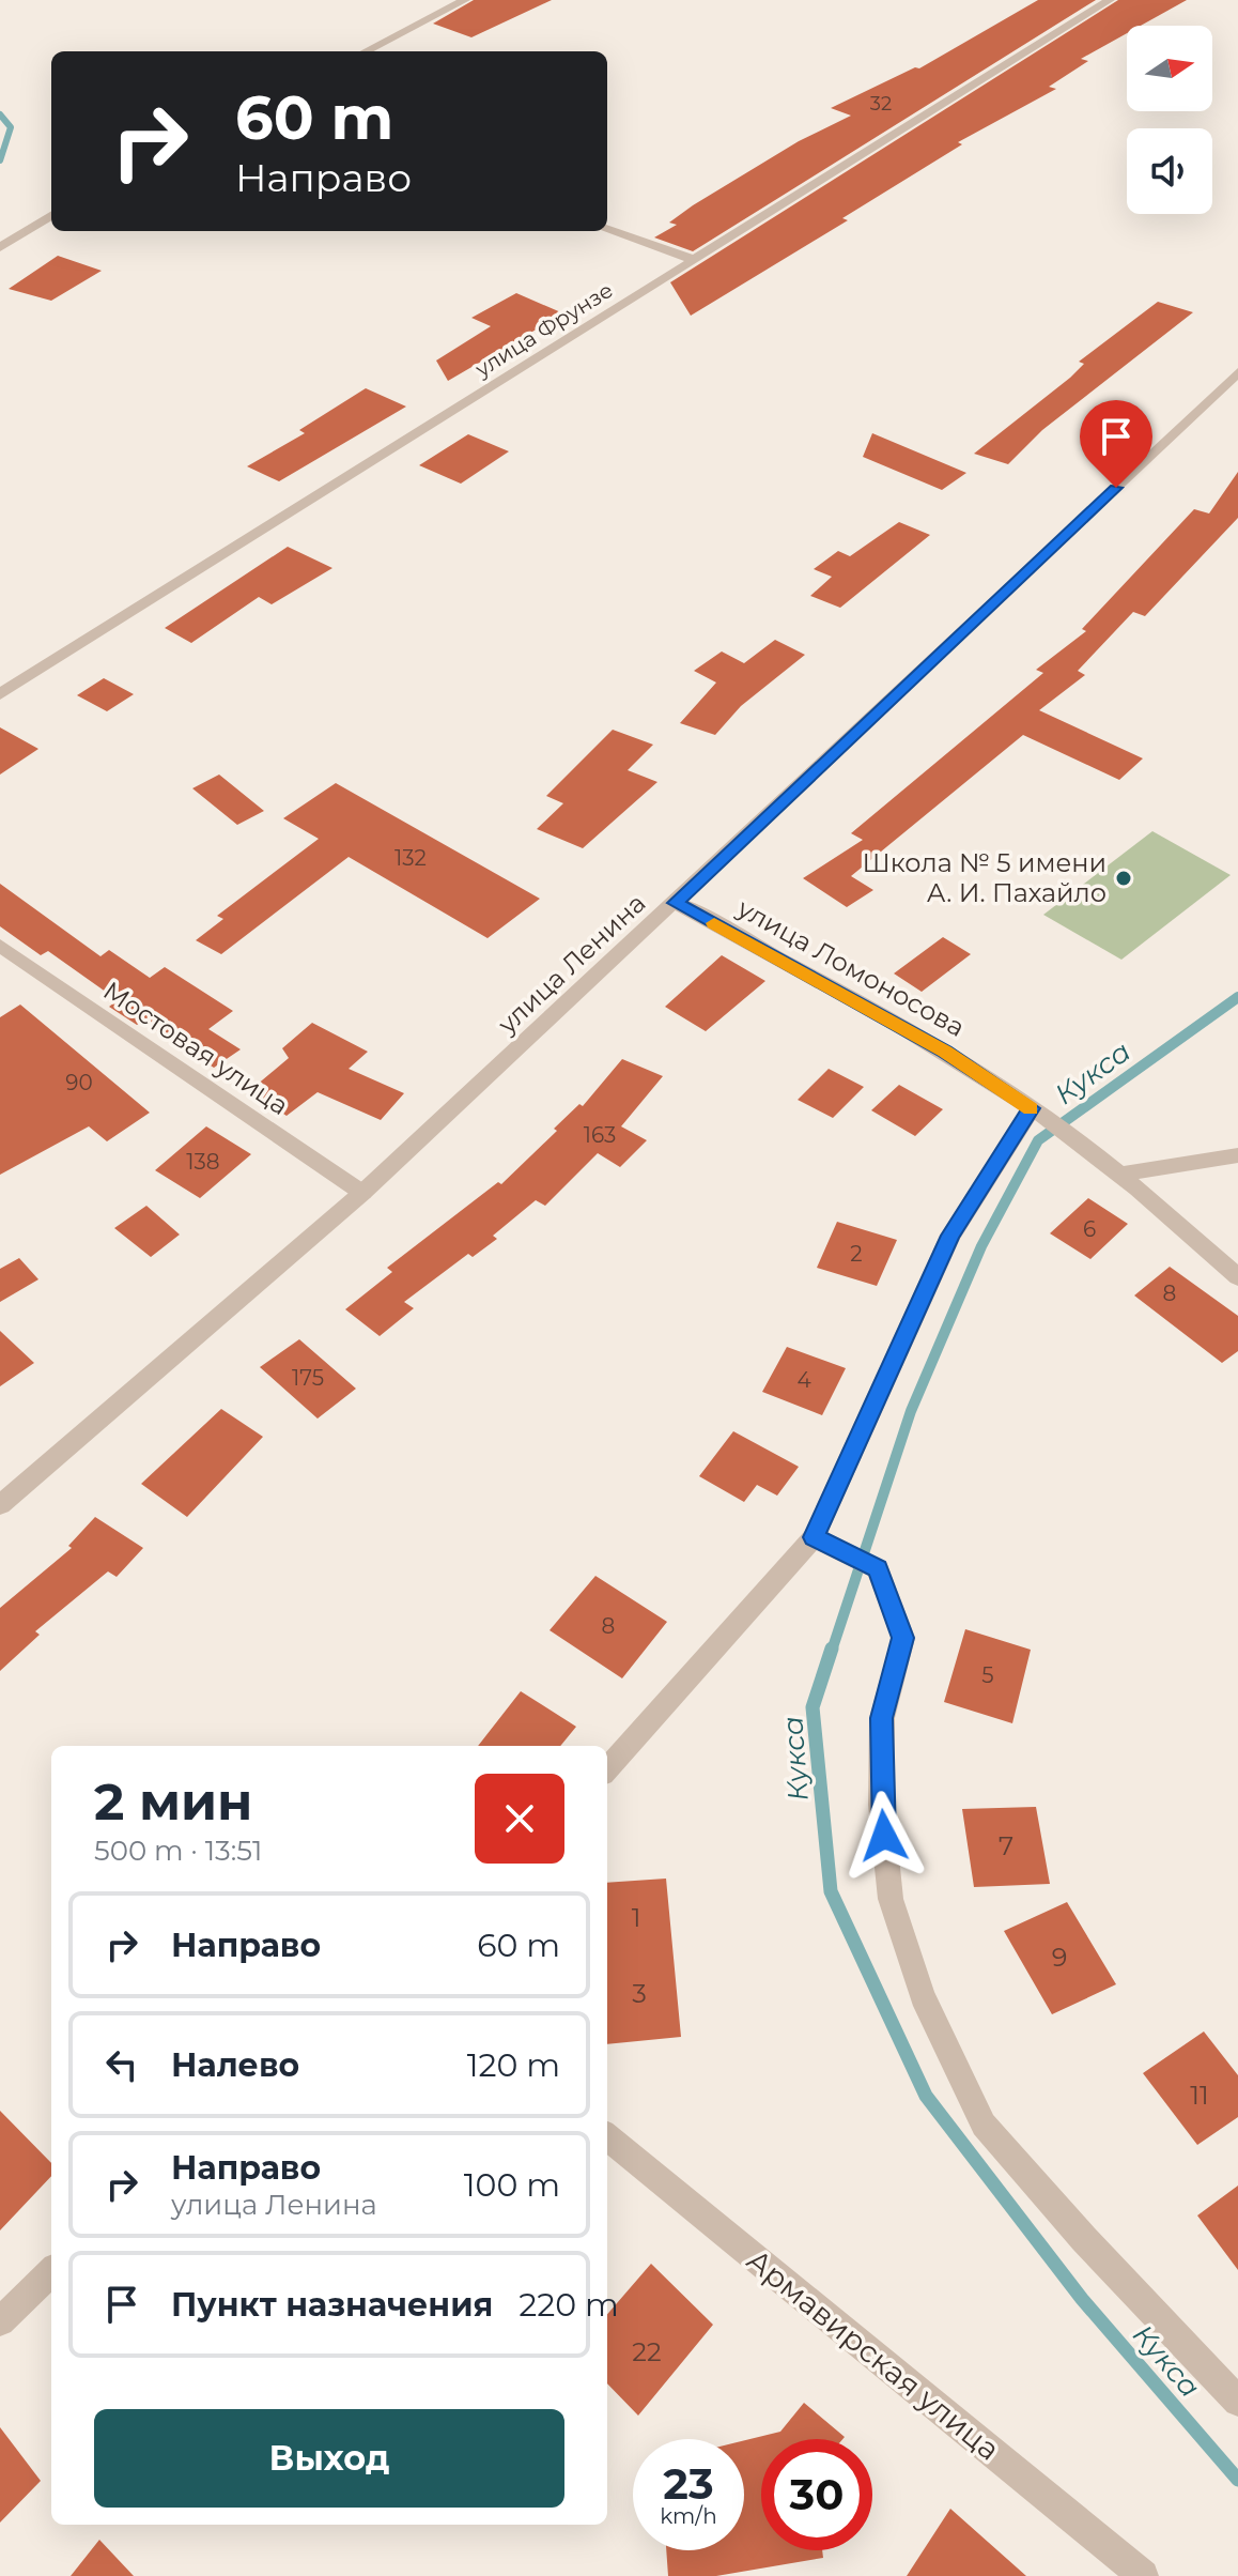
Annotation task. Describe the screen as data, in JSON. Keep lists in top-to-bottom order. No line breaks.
{"streets":{"street":["улица Фрунзе","улица Ленина","улица Ломоносова","Мостовая улица","Армавирская улица"]},"crossings":[["улица Ленина","улица Ломоносова"],["улица Ленина","Мостовая улица"]],"water":["Кукса"],"places":["Школа № 5 имени А. И. Пахайло"],"house_numbers":["32","132","90","163","138","6","2","8","175","4","8","5","7","1","9","3","11","22"],"north":"right","page":{"turn":["60 m","Направо"],"heading":["2 мин","500 m · 13:51"],"list":[{"name":"Направо","value":"60 m"},{"name":"Налево","value":"120 m"},{"name":"Направо","note":"улица Ленина","value":"100 m"},{"name":"Пункт назначения","value":"220 m"}],"buttons":"Выход","speed":"23 km/h","limit":"30"}}
